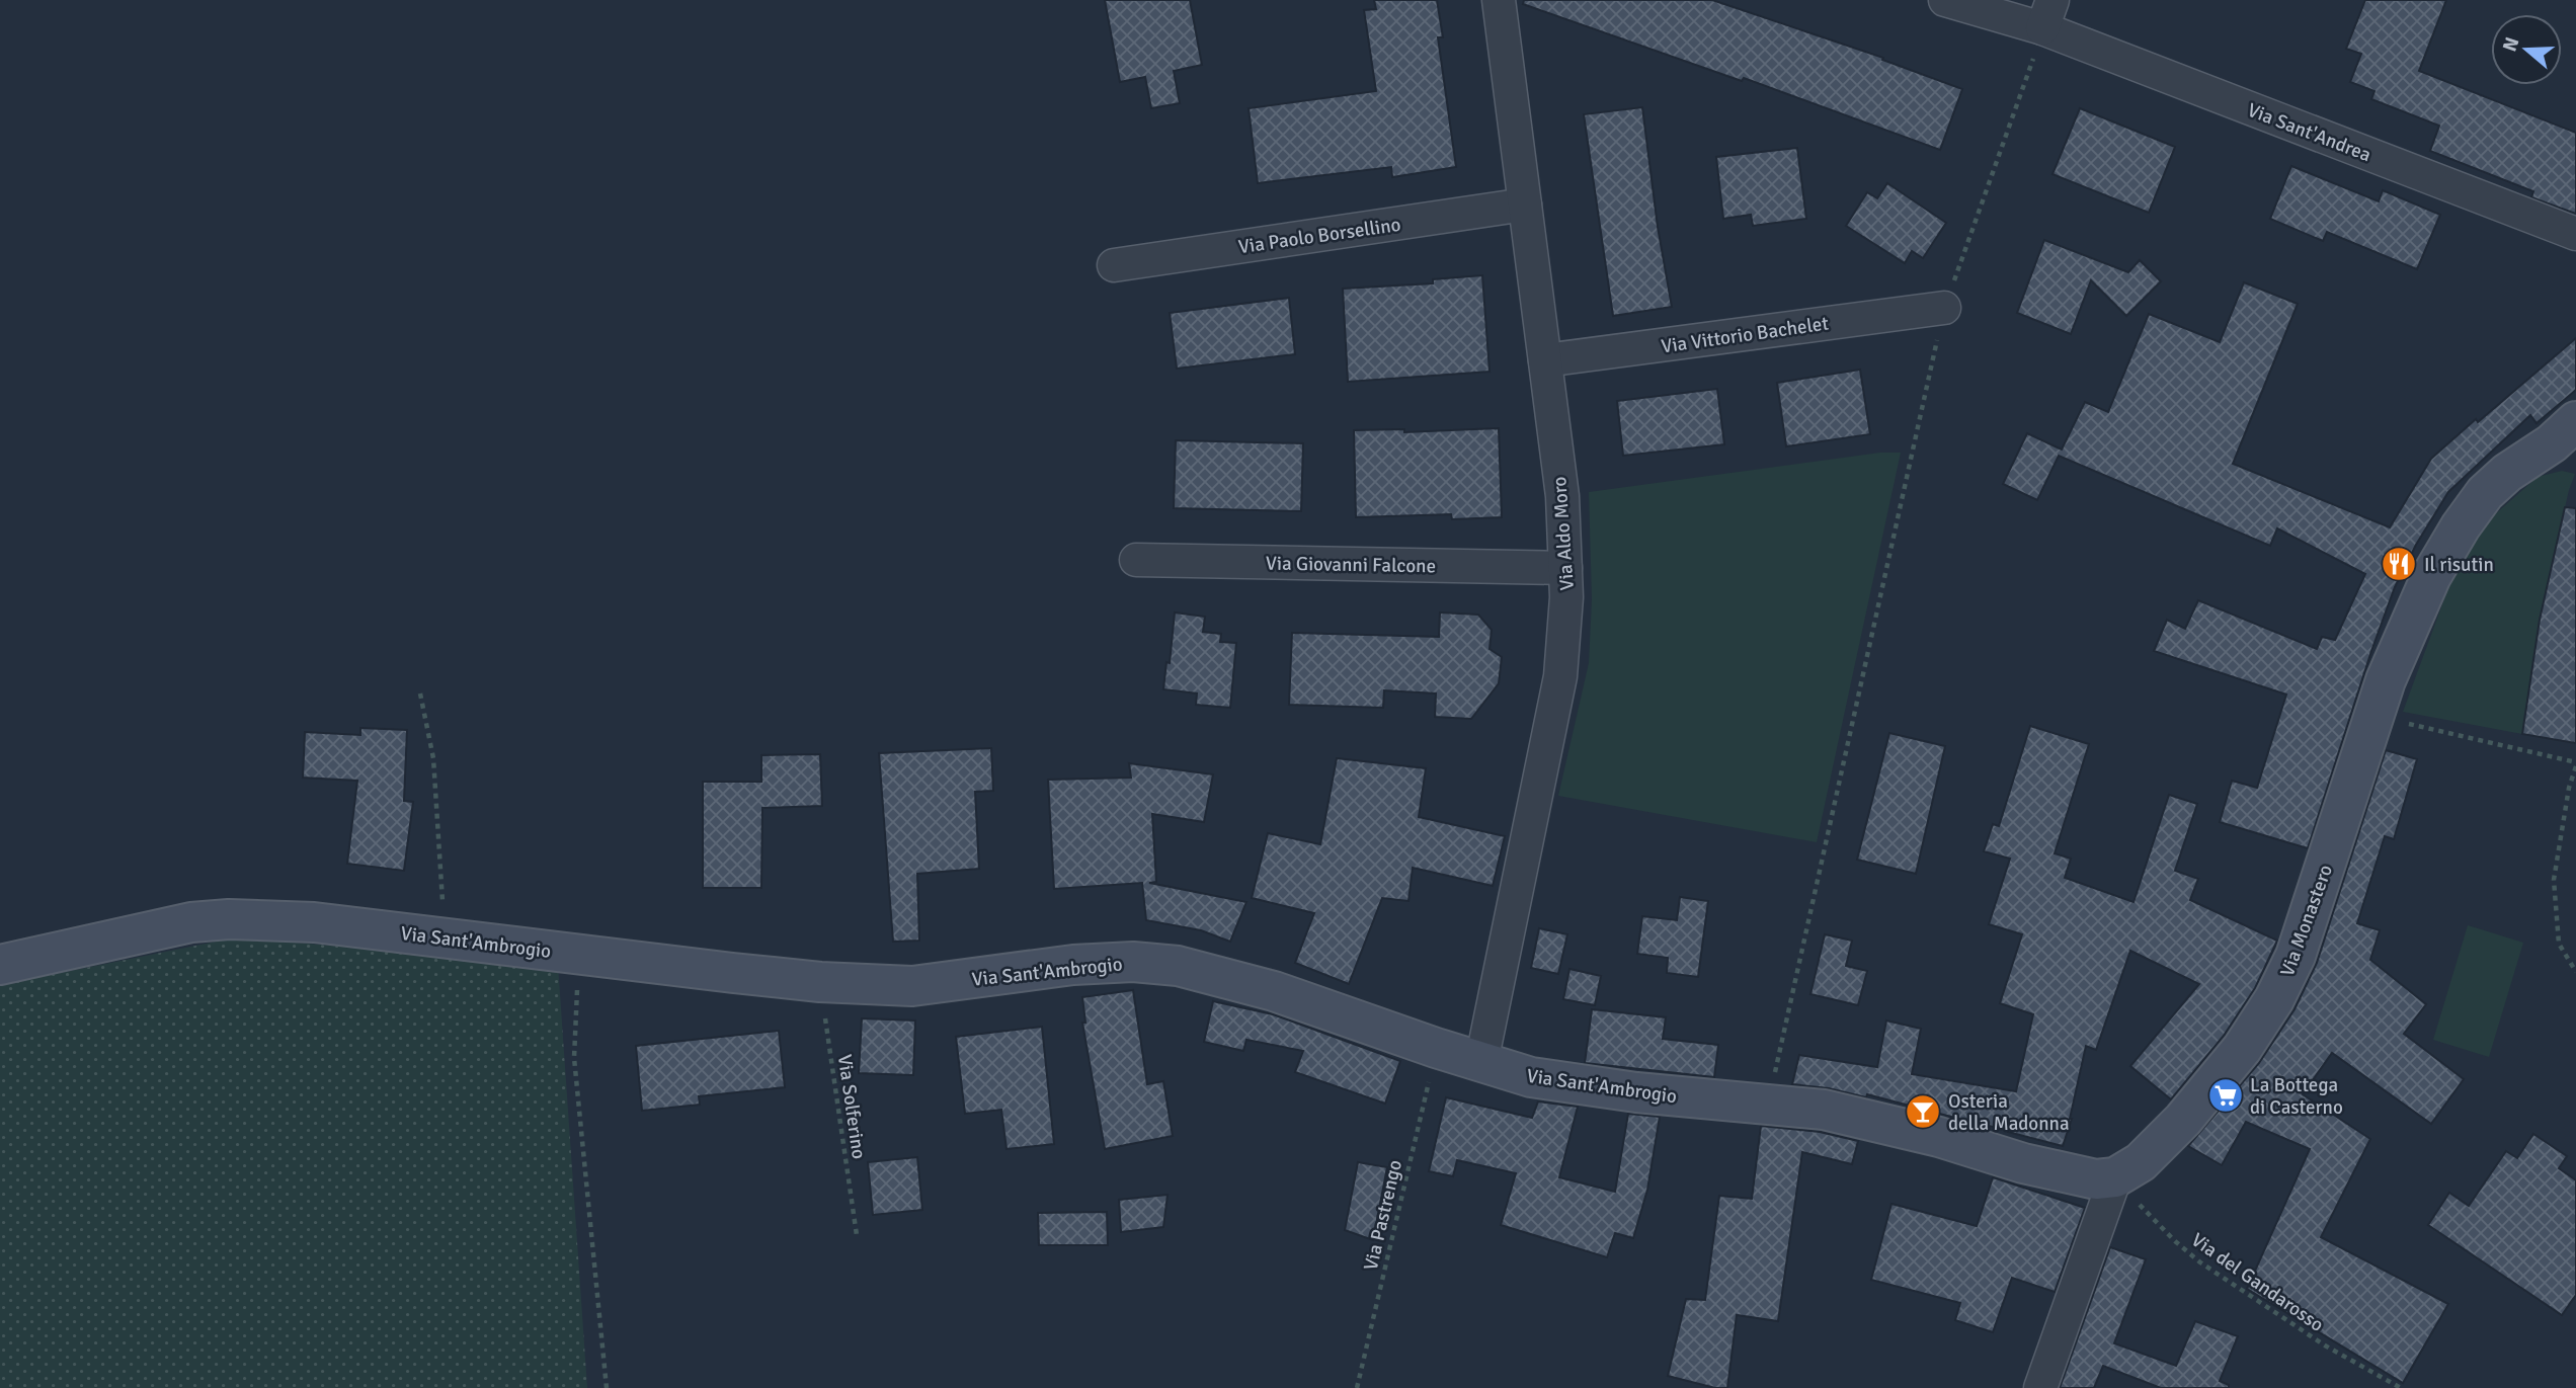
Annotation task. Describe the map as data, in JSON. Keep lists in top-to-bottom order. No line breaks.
{"streets":{"street":["Via Sant'Andrea","Via Paolo Borsellino","Via Vittorio Bachelet","Via Aldo Moro","Via Giovanni Falcone","Via Monastero","Via Sant'Ambrogio"],"path":["Via Solferino","Via Pastrengo","Via del Gandarosso"]},"crossings":[["Via Paolo Borsellino","Via Aldo Moro"],["Via Vittorio Bachelet","Via Aldo Moro"],["Via Aldo Moro","Via Giovanni Falcone"],["Via Aldo Moro","Via Sant'Ambrogio"],["Via Monastero","Via Sant'Ambrogio"],["Via Monastero","Via del Gandarosso"],["Via Sant'Ambrogio","Via Solferino"],["Via Sant'Ambrogio","Via Pastrengo"],["Via Sant'Ambrogio","Via del Gandarosso"]],"places":{"restaurant":["Il risutin"],"supermarket":["La Bottega di Casterno"],"bar":["Osteria della Madonna"]},"north":"left"}
